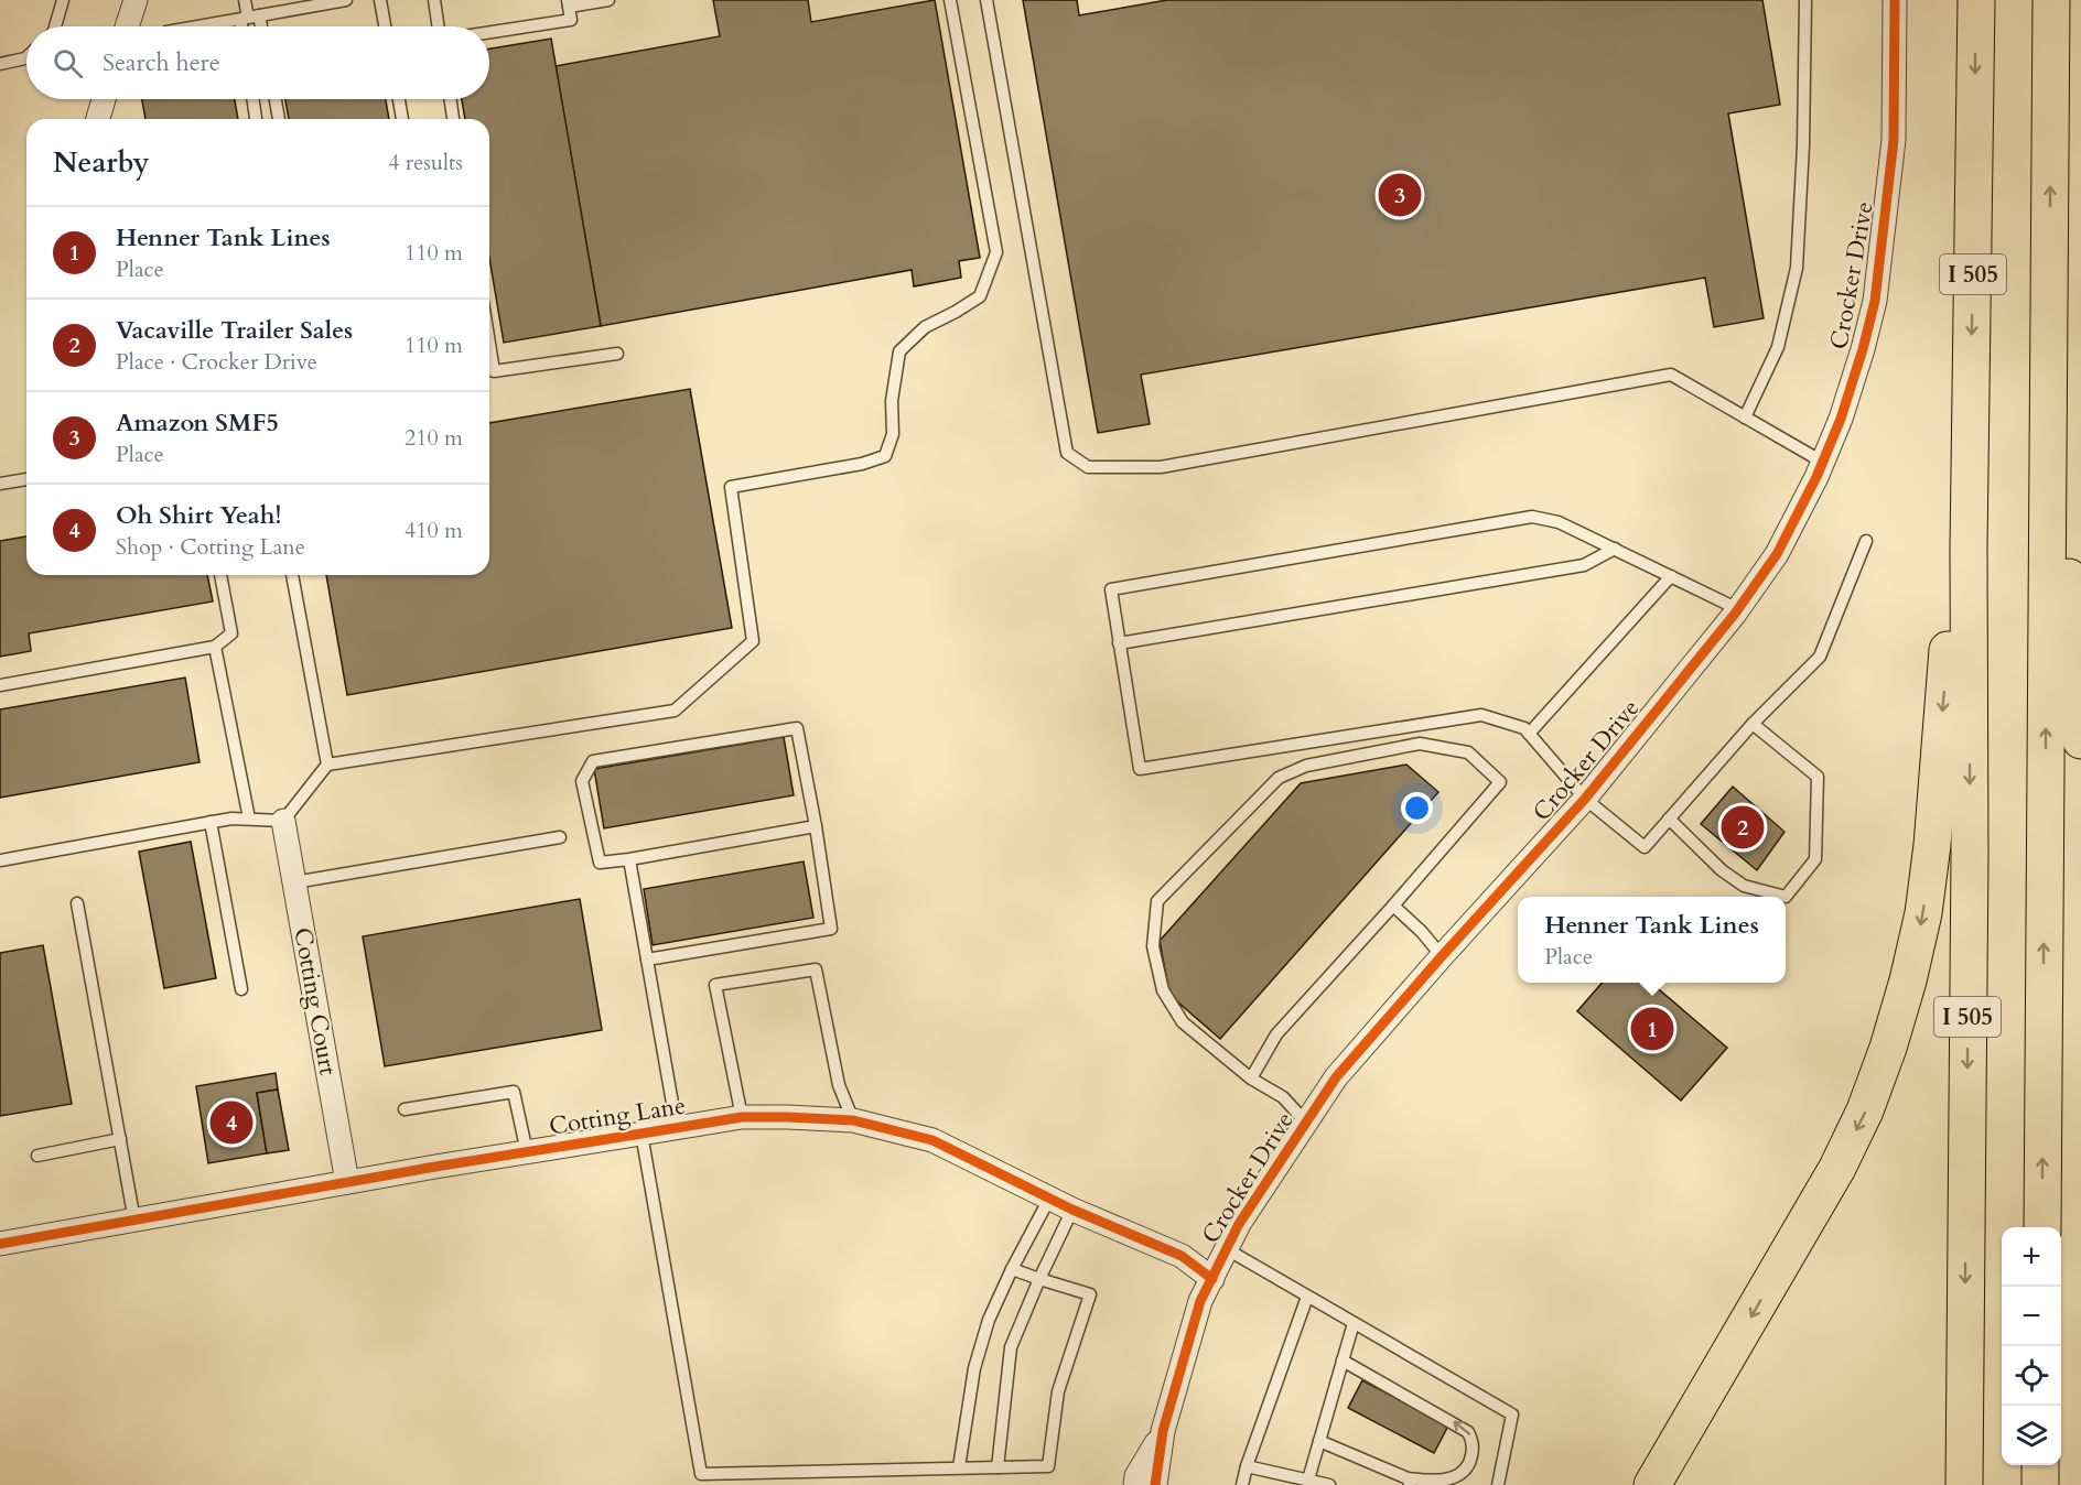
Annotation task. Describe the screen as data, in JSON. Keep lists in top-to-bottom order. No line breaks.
{"streets":{"highway":["I 505"],"street":["Crocker Drive","Cotting Court","Cotting Lane"]},"crossings":[["Crocker Drive","Cotting Lane"],["Cotting Court","Cotting Lane"]],"page":{"search":"Search here","heading":["Nearby","4 results"],"pins":["3","2","1","4"],"list":[{"mark":"1","name":"Henner Tank Lines","note":"Place","value":"110 m"},{"mark":"2","name":"Vacaville Trailer Sales","note":"Place · Crocker Drive","value":"110 m"},{"mark":"3","name":"Amazon SMF5","note":"Place","value":"210 m"},{"mark":"4","name":"Oh Shirt Yeah!","note":"Shop · Cotting Lane","value":"410 m"}],"popup":["Henner Tank Lines","Place"],"map_buttons":["+","−"]}}
